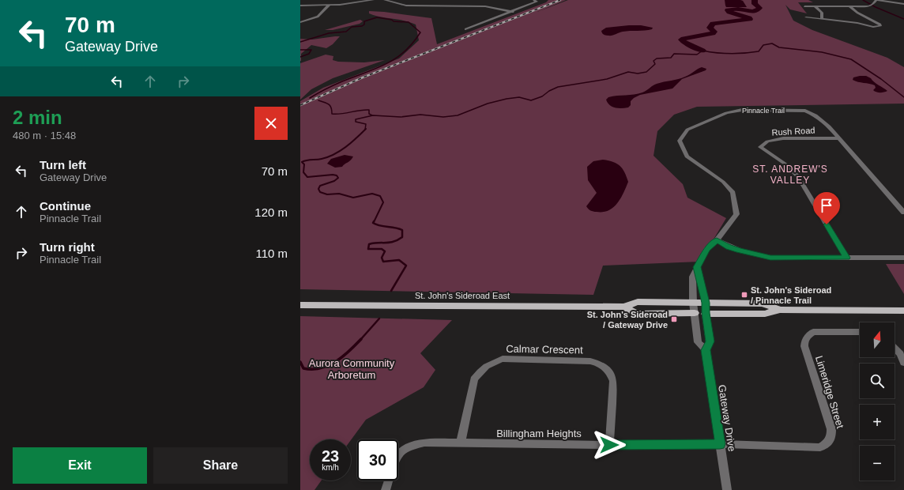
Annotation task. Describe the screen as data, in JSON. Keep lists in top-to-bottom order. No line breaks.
{"streets":{"main road":["St. John's Sideroad East"],"street":["Pinnacle Trail","Rush Road","Calmar Crescent","Limeridge Street","Gateway Drive","Billingham Heights"]},"crossings":[["Pinnacle Trail","Rush Road"],["Pinnacle Trail","St. John's Sideroad East"],["Pinnacle Trail","Gateway Drive"],["St. John's Sideroad East","Gateway Drive"],["Calmar Crescent","Billingham Heights"],["Limeridge Street","Gateway Drive"],["Limeridge Street","Billingham Heights"],["Gateway Drive","Billingham Heights"]],"districts":["ST. ANDREW'S VALLEY"],"parks":["Aurora Community Arboretum"],"places":{"transit":["St. John's Sideroad / Pinnacle Trail","St. John's Sideroad / Gateway Drive"]},"north":"top","page":{"turn":["70 m","Gateway Drive"],"heading":["2 min","480 m · 15:48"],"list":[{"name":"Turn left","note":"Gateway Drive","value":"70 m"},{"name":"Continue","note":"Pinnacle Trail","value":"120 m"},{"name":"Turn right","note":"Pinnacle Trail","value":"110 m"}],"map_buttons":["+","−"],"speed":"23 km/h","limit":"30","buttons":["Exit","Share"]}}
